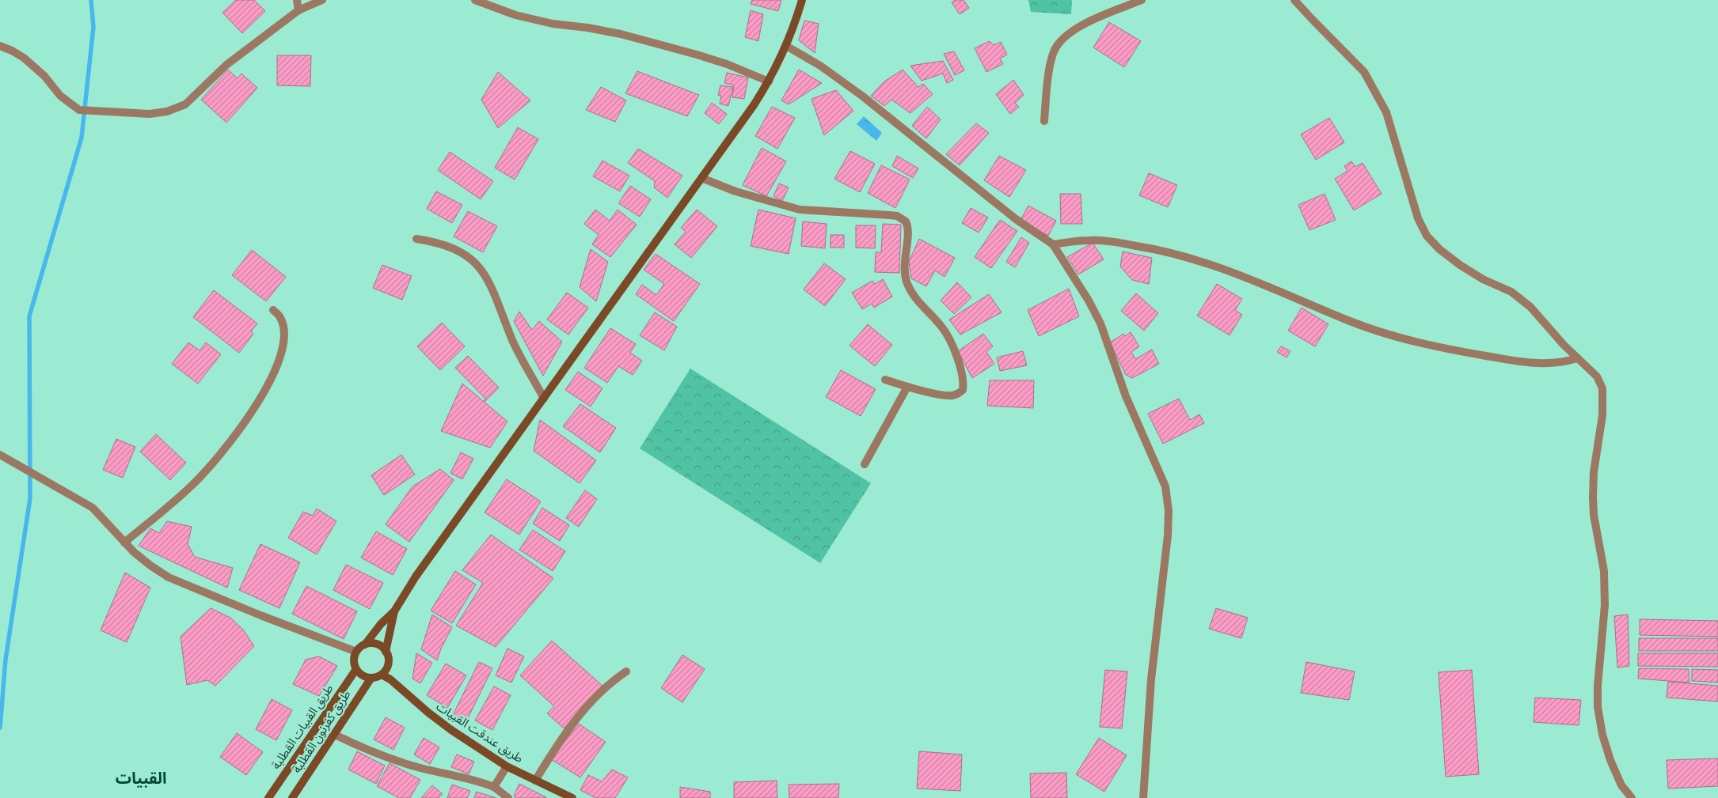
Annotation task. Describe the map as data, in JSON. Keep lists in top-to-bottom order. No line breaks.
{"streets":{"main road":["طريق القبيات القطلبة","طريق كفرنون القطلبة","طريق عندقت القبيات"]},"crossings":[["طريق القبيات القطلبة","طريق كفرنون القطلبة"],["طريق القبيات القطلبة","طريق عندقت القبيات"],["طريق كفرنون القطلبة","طريق عندقت القبيات"]],"districts":["القبيات"]}
